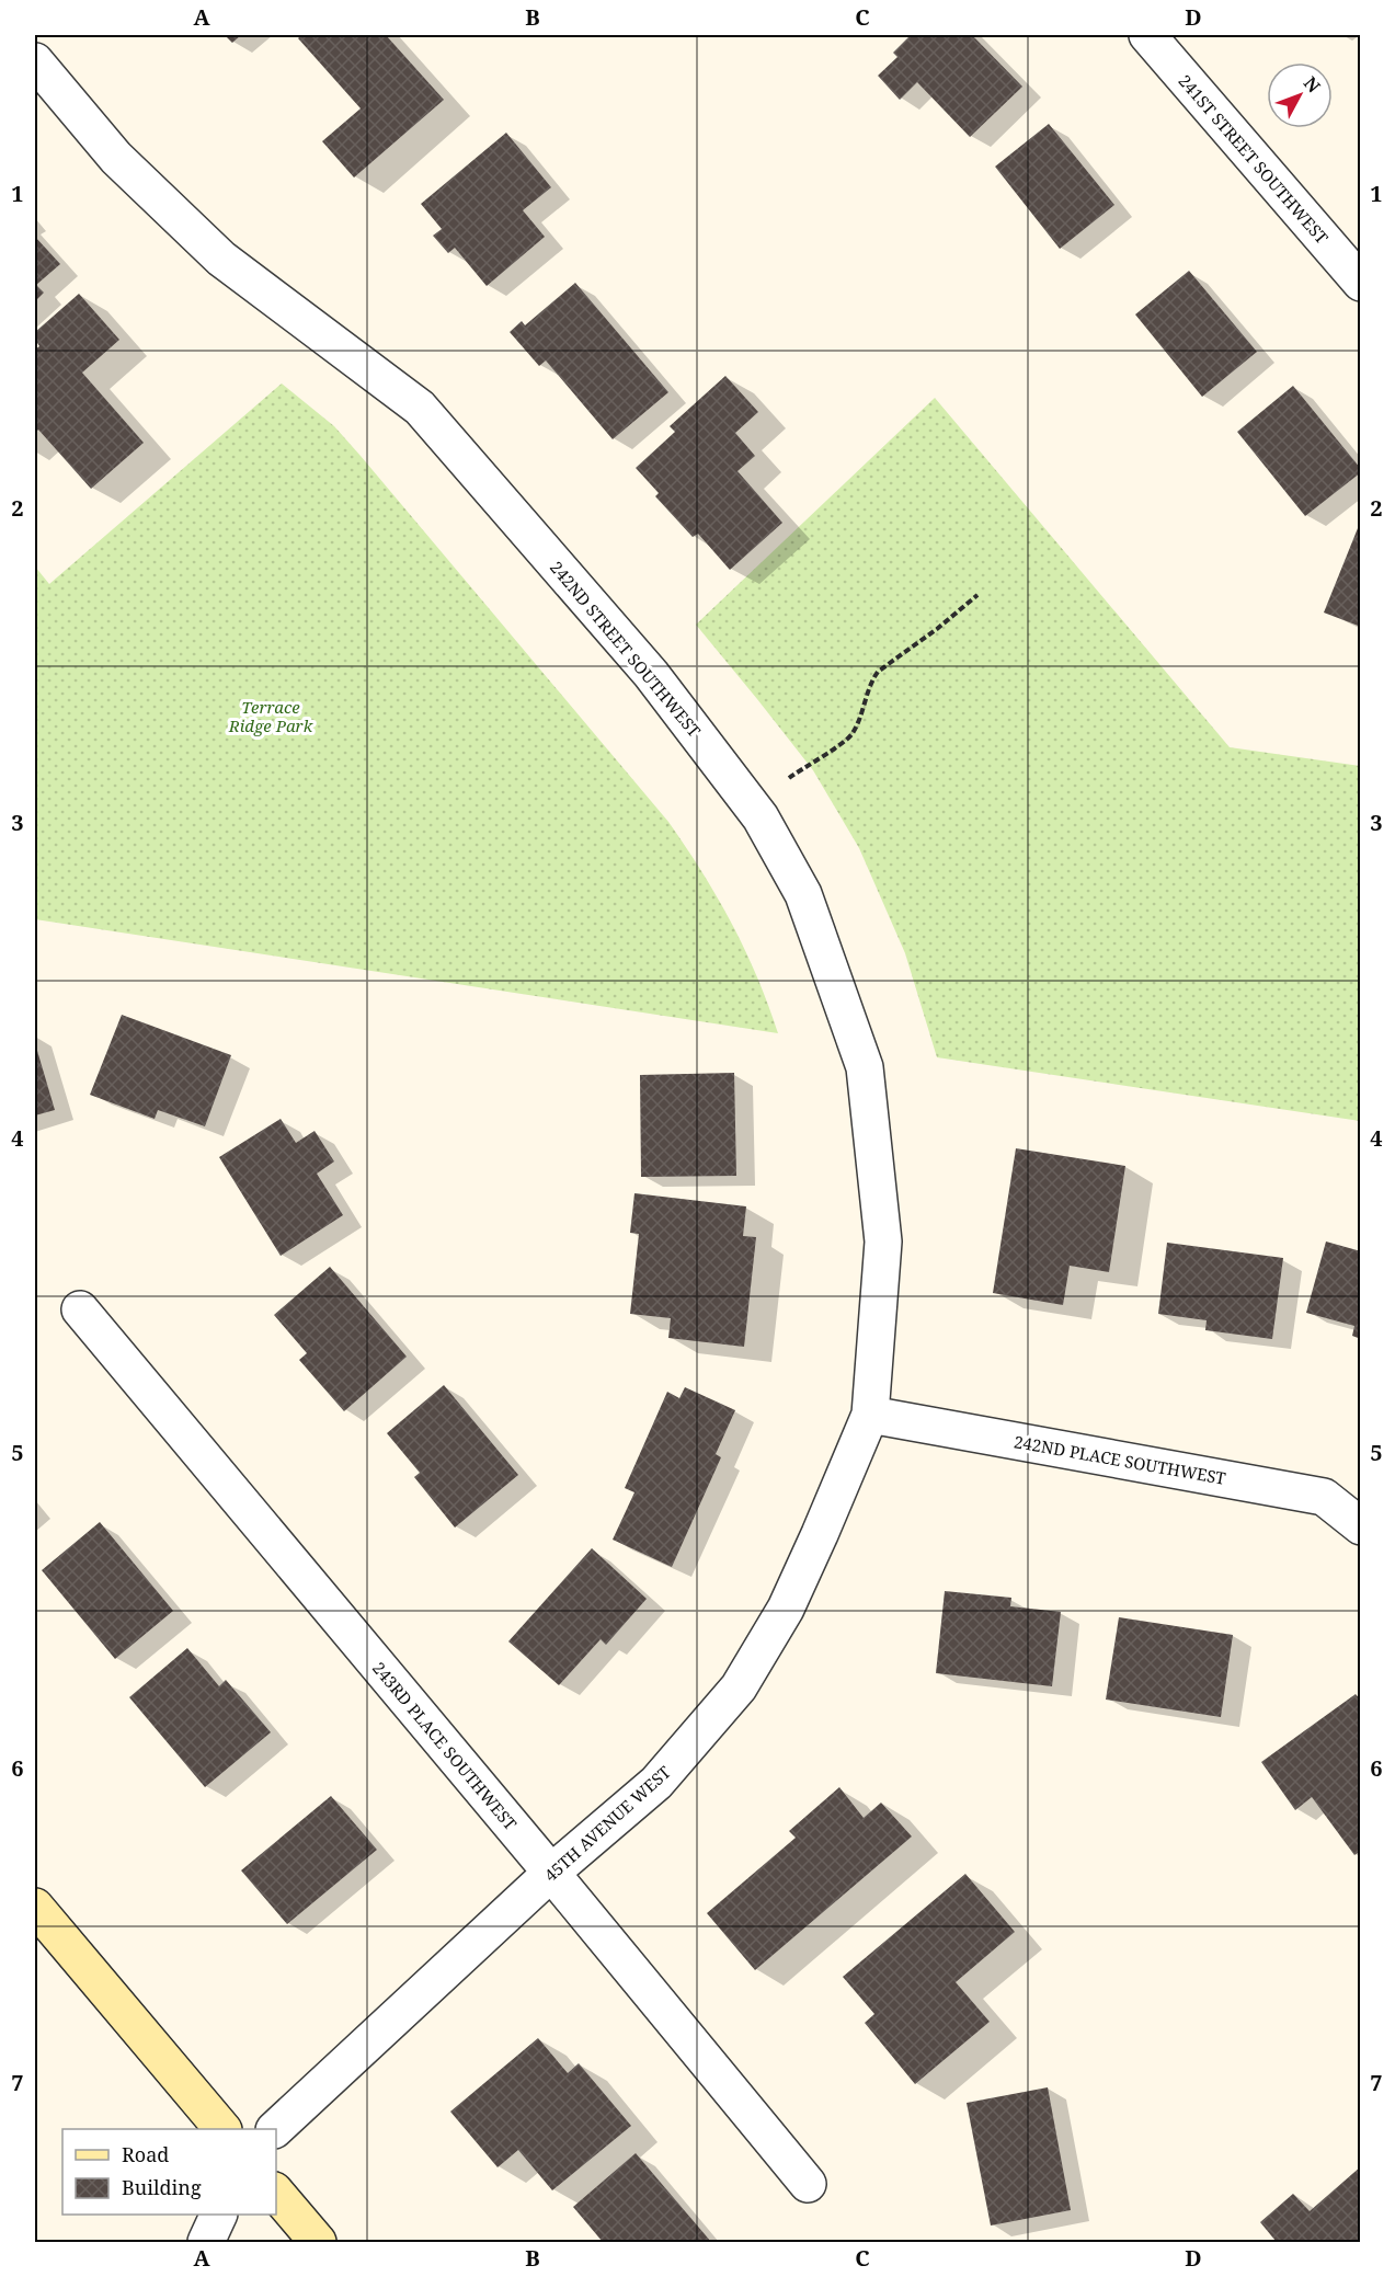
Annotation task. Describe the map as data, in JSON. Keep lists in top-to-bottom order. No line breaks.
{"streets":{"street":["241ST STREET SOUTHWEST","242ND STREET SOUTHWEST","242ND PLACE SOUTHWEST","243RD PLACE SOUTHWEST","45TH AVENUE WEST"]},"crossings":[["242ND STREET SOUTHWEST","242ND PLACE SOUTHWEST"],["242ND STREET SOUTHWEST","45TH AVENUE WEST"],["242ND PLACE SOUTHWEST","45TH AVENUE WEST"],["243RD PLACE SOUTHWEST","45TH AVENUE WEST"]],"parks":["Terrace Ridge Park"],"legend":["Road","Building"],"north":"top right","grid":{"columns":["A","B","C","D"],"rows":["1","2","3","4","5","6","7"]}}
